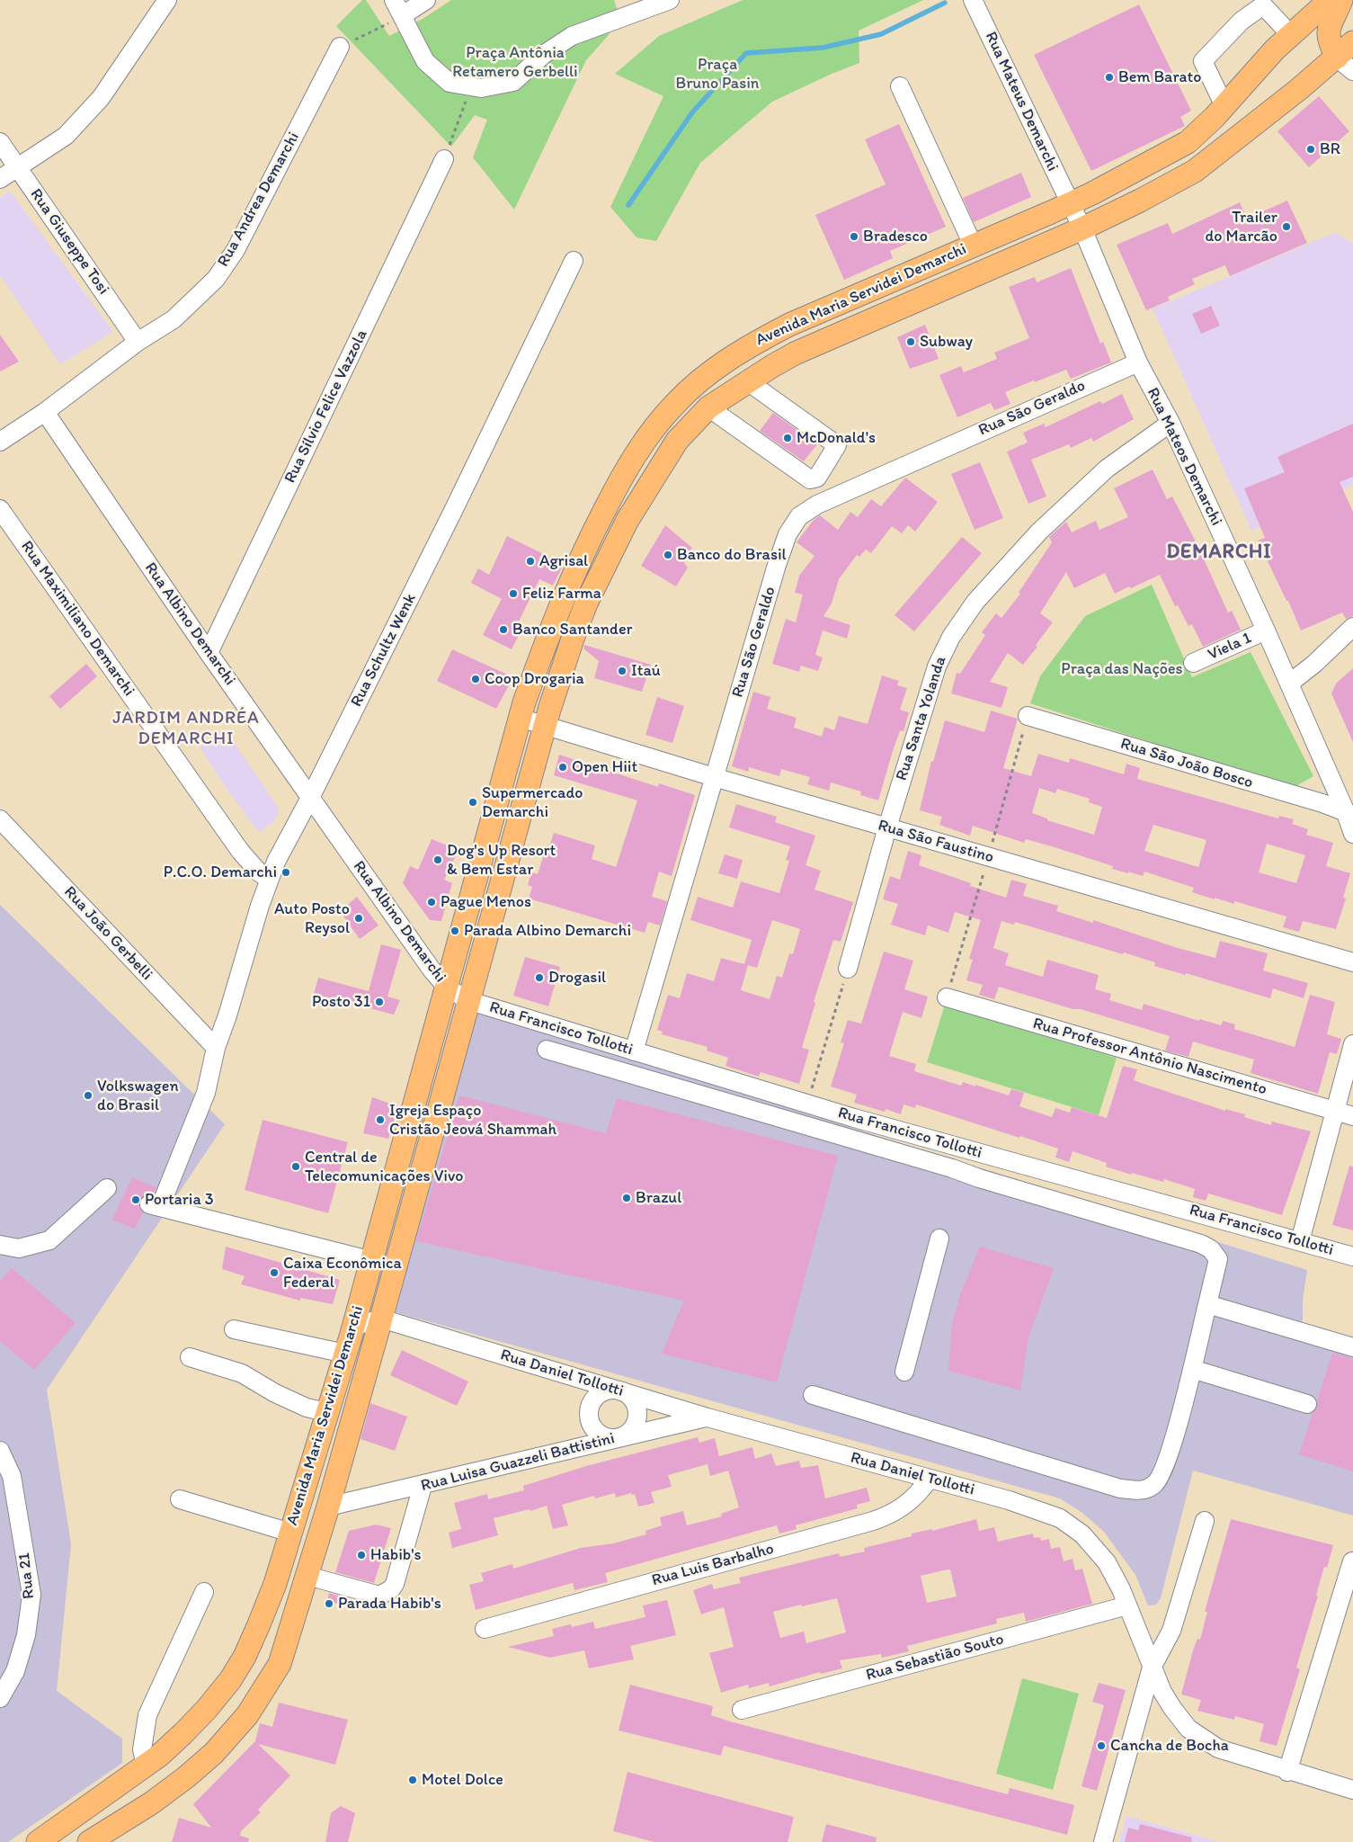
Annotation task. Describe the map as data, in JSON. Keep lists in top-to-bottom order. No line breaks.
{"streets":{"main road":["Avenida Maria Servidei Demarchi"],"street":["Rua Mateus Demarchi","Rua Andrea Demarchi","Rua Giuseppe Tosi","Rua Sílvio Felice Vazzola","Rua São Geraldo","Rua Mateos Demarchi","Rua Maximiliano Demarchi","Rua Albino Demarchi","Viela 1","Rua Schultz Wenk","Rua Santa Yolanda","Rua São João Bosco","Rua São Faustino","Rua João Gerbelli","Rua Francisco Tollotti","Rua Professor Antônio Nascimento","Rua Daniel Tollotti","Rua Luisa Guazzeli Battistini","Rua Luis Barbalho","Rua 21","Rua Sebastião Souto"]},"crossings":[["Rua Mateus Demarchi","Avenida Maria Servidei Demarchi"],["Rua Mateus Demarchi","Rua Mateos Demarchi"],["Rua Andrea Demarchi","Rua Giuseppe Tosi"],["Rua Andrea Demarchi","Rua Albino Demarchi"],["Avenida Maria Servidei Demarchi","Rua Mateos Demarchi"],["Avenida Maria Servidei Demarchi","Rua Albino Demarchi"],["Avenida Maria Servidei Demarchi","Rua Schultz Wenk"],["Avenida Maria Servidei Demarchi","Rua São Faustino"],["Avenida Maria Servidei Demarchi","Rua Francisco Tollotti"],["Avenida Maria Servidei Demarchi","Rua Daniel Tollotti"],["Avenida Maria Servidei Demarchi","Rua Luisa Guazzeli Battistini"],["Rua Sílvio Felice Vazzola","Rua Albino Demarchi"],["Rua São Geraldo","Rua Mateos Demarchi"],["Rua São Geraldo","Rua São Faustino"],["Rua São Geraldo","Rua Francisco Tollotti"],["Rua Mateos Demarchi","Viela 1"],["Rua Mateos Demarchi","Rua Santa Yolanda"],["Rua Mateos Demarchi","Rua São João Bosco"],["Rua Maximiliano Demarchi","Rua Schultz Wenk"],["Rua Albino Demarchi","Rua Schultz Wenk"],["Rua Albino Demarchi","Rua Francisco Tollotti"],["Rua Schultz Wenk","Rua João Gerbelli"],["Rua Santa Yolanda","Rua São Faustino"],["Rua Daniel Tollotti","Rua Luisa Guazzeli Battistini"],["Rua Daniel Tollotti","Rua Luis Barbalho"],["Rua Daniel Tollotti","Rua Sebastião Souto"]],"districts":["DEMARCHI","JARDIM ANDRÉA DEMARCHI"],"parks":["Praça Antônia Retamero Gerbelli","Praça Bruno Pasin","Praça das Nações"],"places":["Bem Barato","BR","Trailer do Marcão","Bradesco","Subway","McDonald's","Banco do Brasil","Agrisal","Feliz Farma","Banco Santander","Itaú","Coop Drogaria","Open Hiit","Supermercado Demarchi","Dog's Up Resort & Bem Estar","P.C.O. Demarchi","Pague Menos","Auto Posto Reysol","Parada Albino Demarchi","Drogasil","Posto 31","Volkswagen do Brasil","Igreja Espaço Cristão Jeová Shammah","Central de Telecomunicações Vivo","Brazul","Portaria 3","Caixa Econômica Federal","Habib's","Parada Habib's","Cancha de Bocha","Motel Dolce"]}
